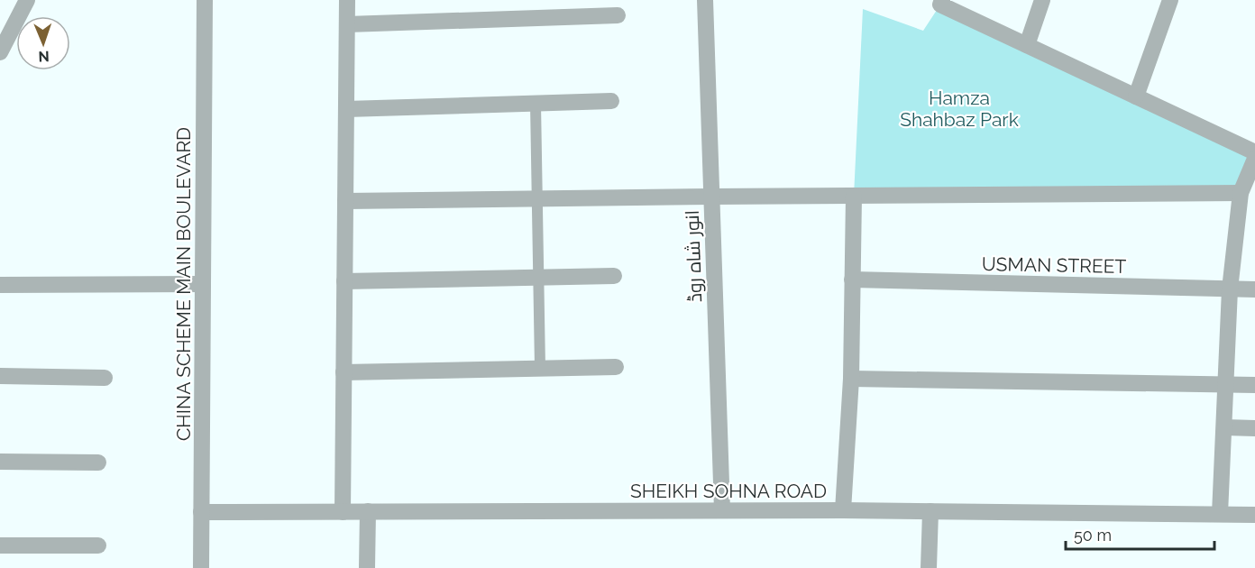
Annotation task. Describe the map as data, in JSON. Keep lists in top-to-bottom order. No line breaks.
{"streets":{"street":["انور شاہ روڈ","USMAN STREET","CHINA SCHEME MAIN BOULEVARD","SHEIKH SOHNA ROAD"]},"crossings":[["انور شاہ روڈ","SHEIKH SOHNA ROAD"],["CHINA SCHEME MAIN BOULEVARD","SHEIKH SOHNA ROAD"]],"parks":["Hamza Shahbaz Park"],"scale_bar":"50 m","north":"bottom"}
